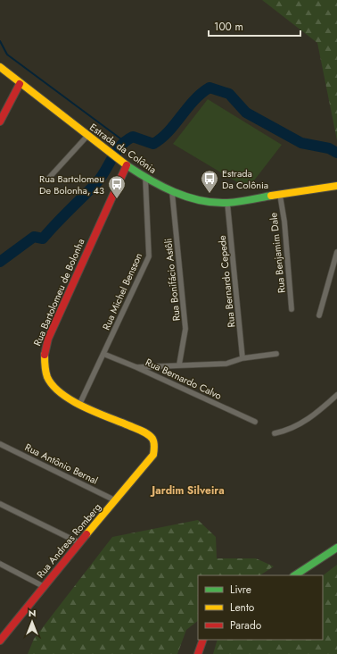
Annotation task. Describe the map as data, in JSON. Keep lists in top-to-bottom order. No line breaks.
{"streets":{"street":["Estrada da Colônia","Rua Benjamim Dale","Rua Bonifácio Astôli","Rua Bernardo Cepede","Rua Michel Bensson","Rua Bartolomeu de Bolonha","Rua Bernardo Calvo","Rua Antônio Bernal","Rua Andreas Romberg"]},"crossings":[["Estrada da Colônia","Rua Benjamim Dale"],["Estrada da Colônia","Rua Bonifácio Astôli"],["Estrada da Colônia","Rua Bernardo Cepede"],["Estrada da Colônia","Rua Michel Bensson"],["Estrada da Colônia","Rua Bartolomeu de Bolonha"],["Rua Michel Bensson","Rua Bartolomeu de Bolonha"],["Rua Michel Bensson","Rua Bernardo Calvo"],["Rua Bartolomeu de Bolonha","Rua Andreas Romberg"],["Rua Antônio Bernal","Rua Andreas Romberg"]],"districts":["Jardim Silveira"],"places":{"bus stop":["Estrada Da Colônia","Rua Bartolomeu De Bolonha, 43"]},"legend":["Livre","Lento","Parado"],"scale_bar":"100 m","north":"top"}
